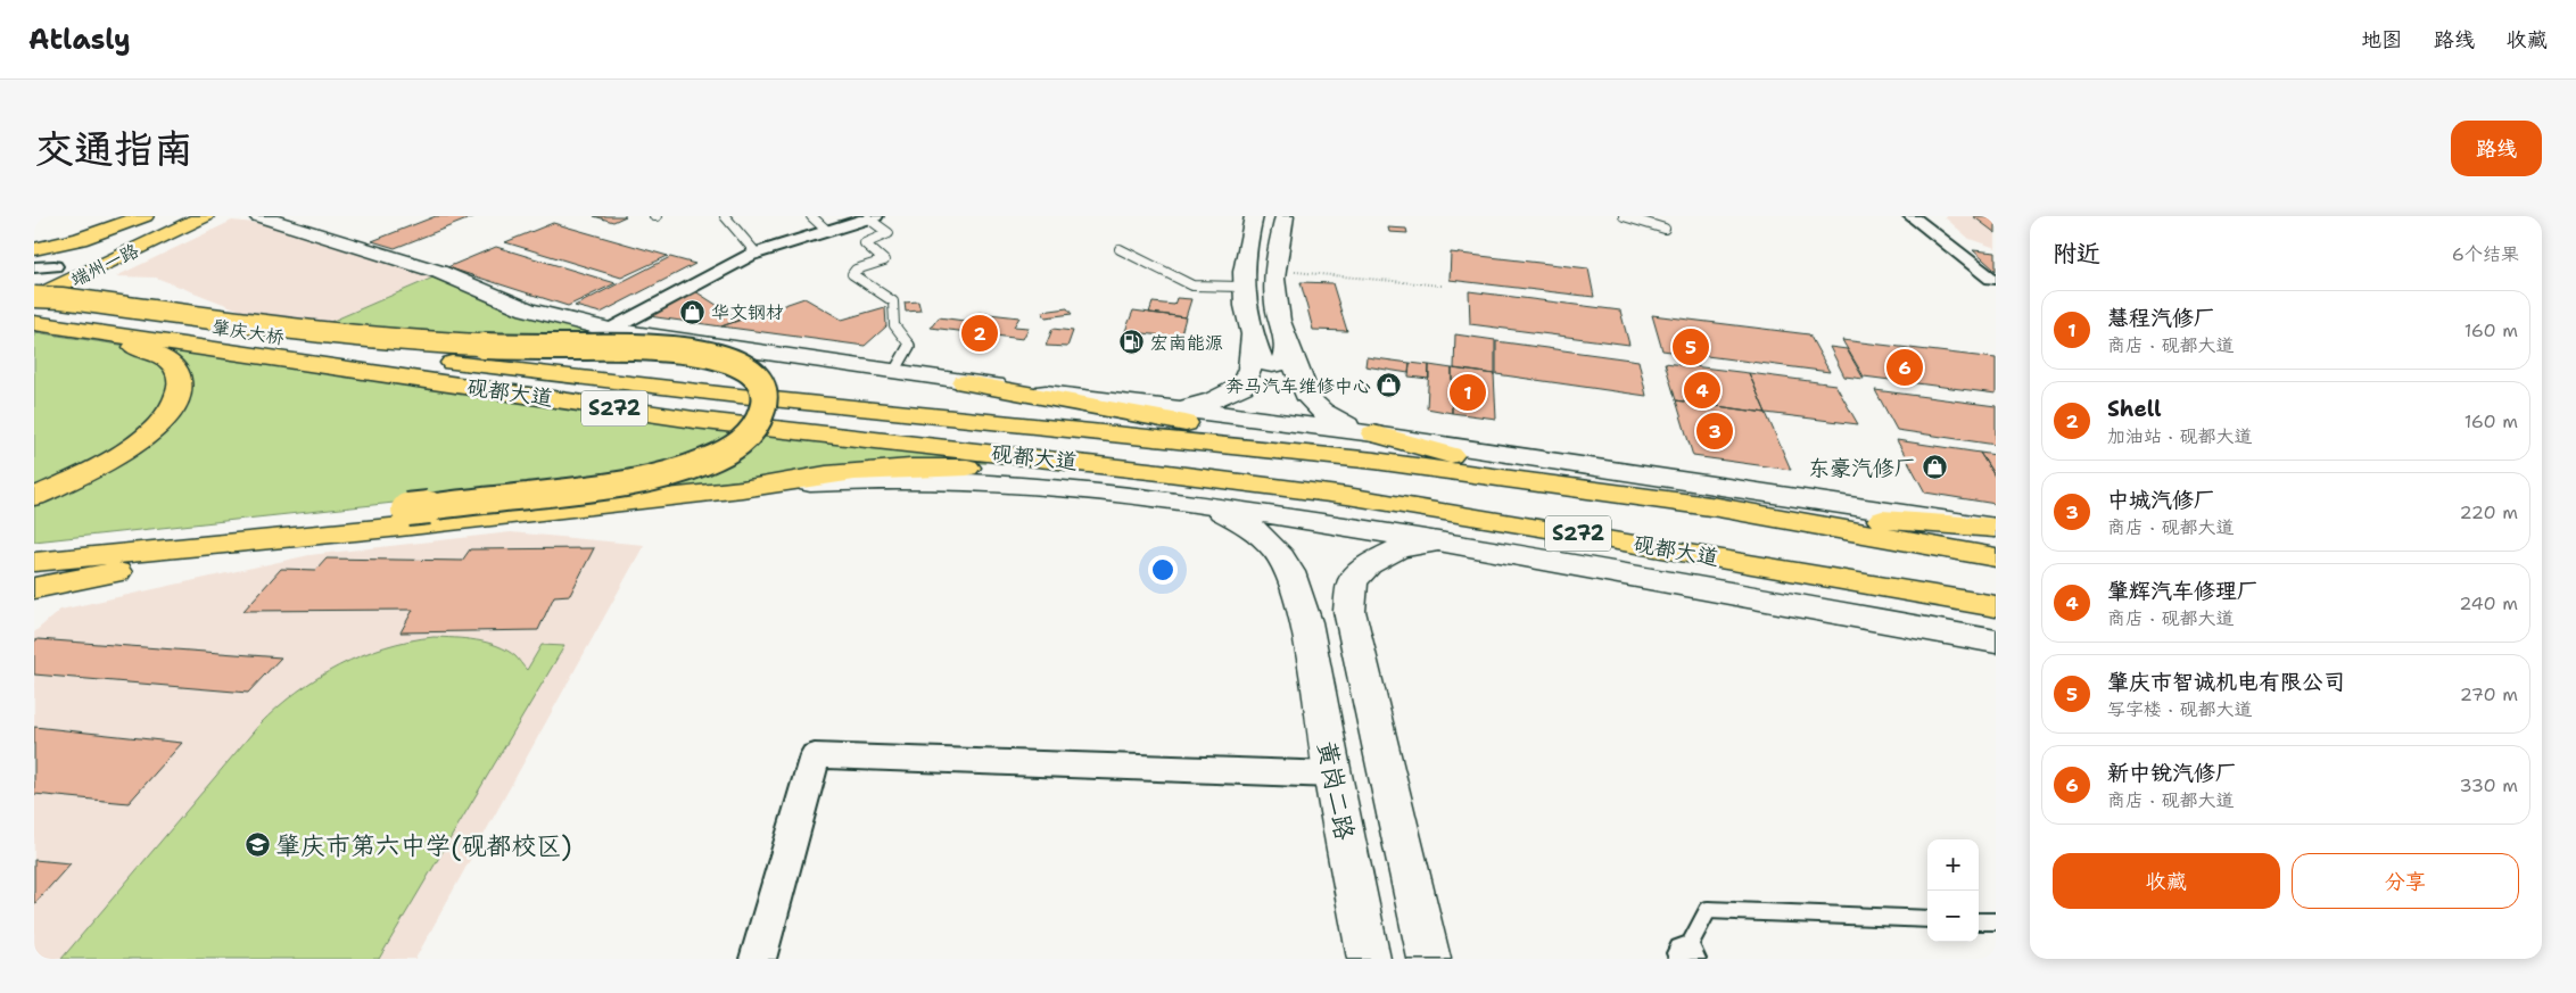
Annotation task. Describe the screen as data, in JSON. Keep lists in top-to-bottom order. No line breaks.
{"streets":{"main road":["端州一路","肇庆大桥","砚都大道","S272"],"street":["黄岗二路"]},"crossings":[["端州一路","肇庆大桥"],["肇庆大桥","砚都大道"],["砚都大道","S272"]],"places":{"shop":["华文钢材","奔马汽车维修中心","东豪汽修厂"],"fuel station":["宏南能源"],"school or university":["肇庆市第六中学(砚都校区)"]},"page":{"header":"Atlasly","nav":["地图","路线","收藏"],"buttons":["路线",["收藏","分享"]],"title":"交通指南","heading":["附近","6个结果"],"list":[{"mark":"1","name":"慧程汽修厂","note":"商店 · 砚都大道","value":"160 m"},{"mark":"2","name":"Shell","note":"加油站 · 砚都大道","value":"160 m"},{"mark":"3","name":"中城汽修厂","note":"商店 · 砚都大道","value":"220 m"},{"mark":"4","name":"肇辉汽车修理厂","note":"商店 · 砚都大道","value":"240 m"},{"mark":"5","name":"肇庆市智诚机电有限公司","note":"写字楼 · 砚都大道","value":"270 m"},{"mark":"6","name":"新中锐汽修厂","note":"商店 · 砚都大道","value":"330 m"}],"pins":["2","5","6","4","1","3"],"map_buttons":["+","−"]}}
